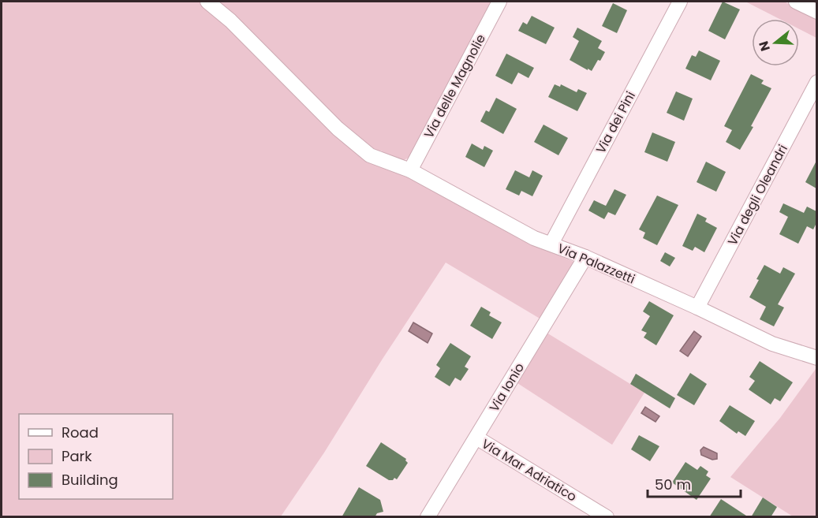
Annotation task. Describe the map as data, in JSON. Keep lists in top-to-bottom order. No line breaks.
{"streets":{"street":["Via delle Magnolie","Via dei Pini","Via degli Oleandri","Via Palazzetti","Via Ionio","Via Mar Adriatico"]},"crossings":[["Via delle Magnolie","Via Palazzetti"],["Via dei Pini","Via Palazzetti"],["Via degli Oleandri","Via Palazzetti"],["Via Palazzetti","Via Ionio"],["Via Ionio","Via Mar Adriatico"]],"legend":["Road","Park","Building"],"scale_bar":"50 m","north":"left"}
